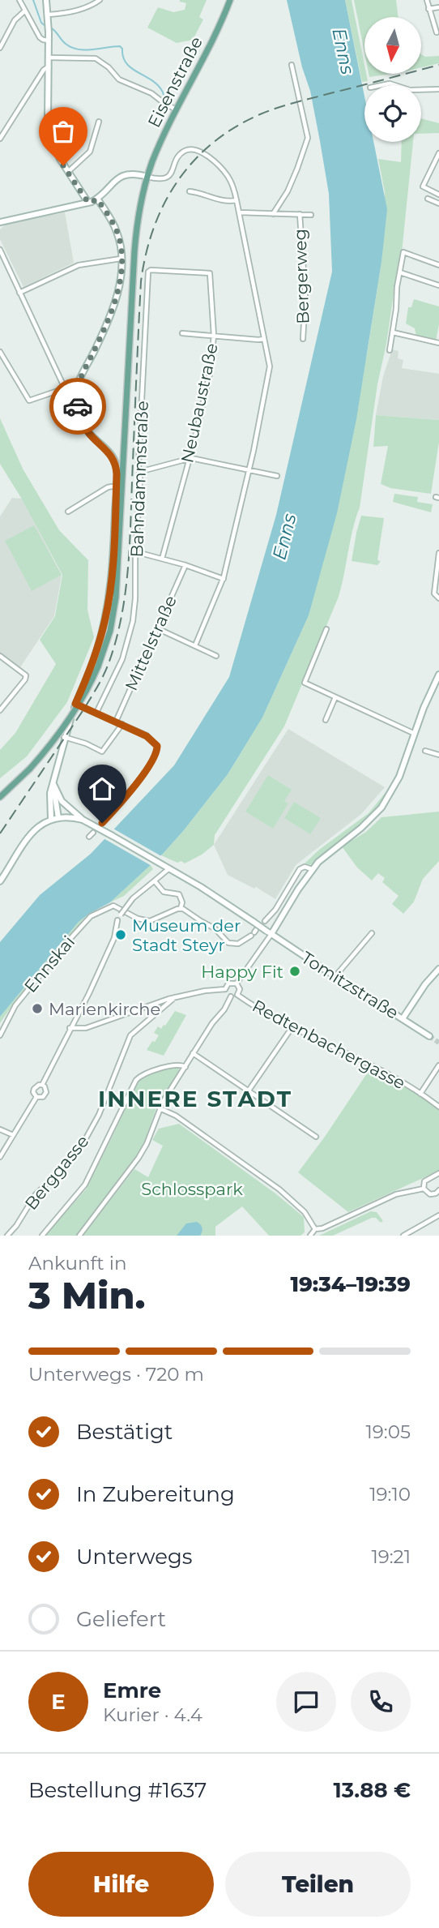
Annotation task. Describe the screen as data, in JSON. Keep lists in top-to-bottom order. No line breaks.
{"streets":{"main road":["Eisenstraße"],"street":["Bergerweg","Neubaustraße","Bahndammstraße","Mittelstraße","Ennskai","Tomitzstraße","Redtenbachergasse","Berggasse"]},"crossings":[["Neubaustraße","Bahndammstraße"]],"districts":["INNERE STADT"],"water":["Enns"],"parks":["Schlosspark"],"places":["Museum der Stadt Steyr","Happy Fit","Marienkirche"],"north":"bottom","page":{"heading":["3 Min.","Ankunft in","19:34–19:39"],"panel":["Emre","Kurier · 4.4","Bestellung #1637","13.88 €"],"bar":"Unterwegs · 720 m","list":[["Bestätigt","19:05"],["In Zubereitung","19:10"],["Unterwegs","19:21"],"Geliefert"],"round":"E","buttons":["Hilfe","Teilen"]}}
